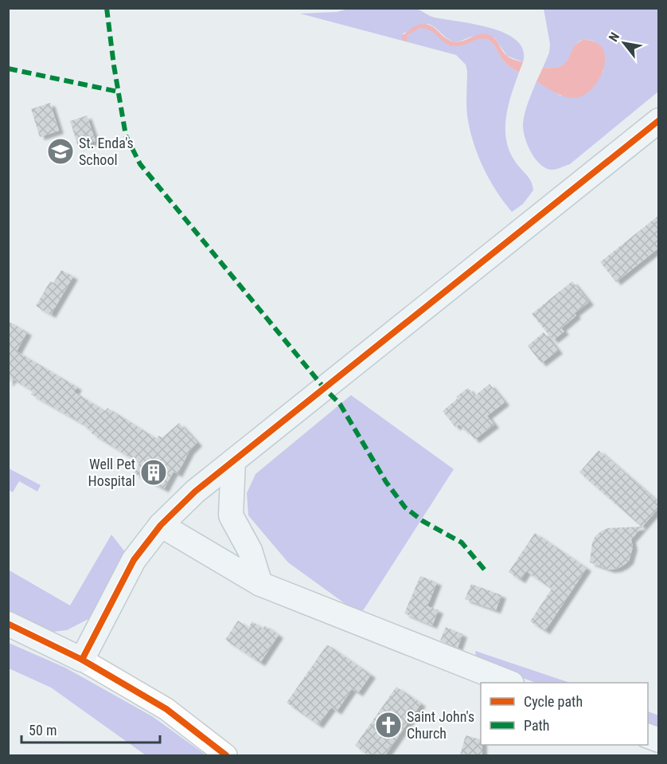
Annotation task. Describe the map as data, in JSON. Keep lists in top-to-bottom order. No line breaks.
{"places":{"school or university":["St. Enda's School"],"building":["Well Pet Hospital"],"church":["Saint John's Church"]},"legend":["Cycle path","Path"],"scale_bar":"50 m","north":"top left"}
